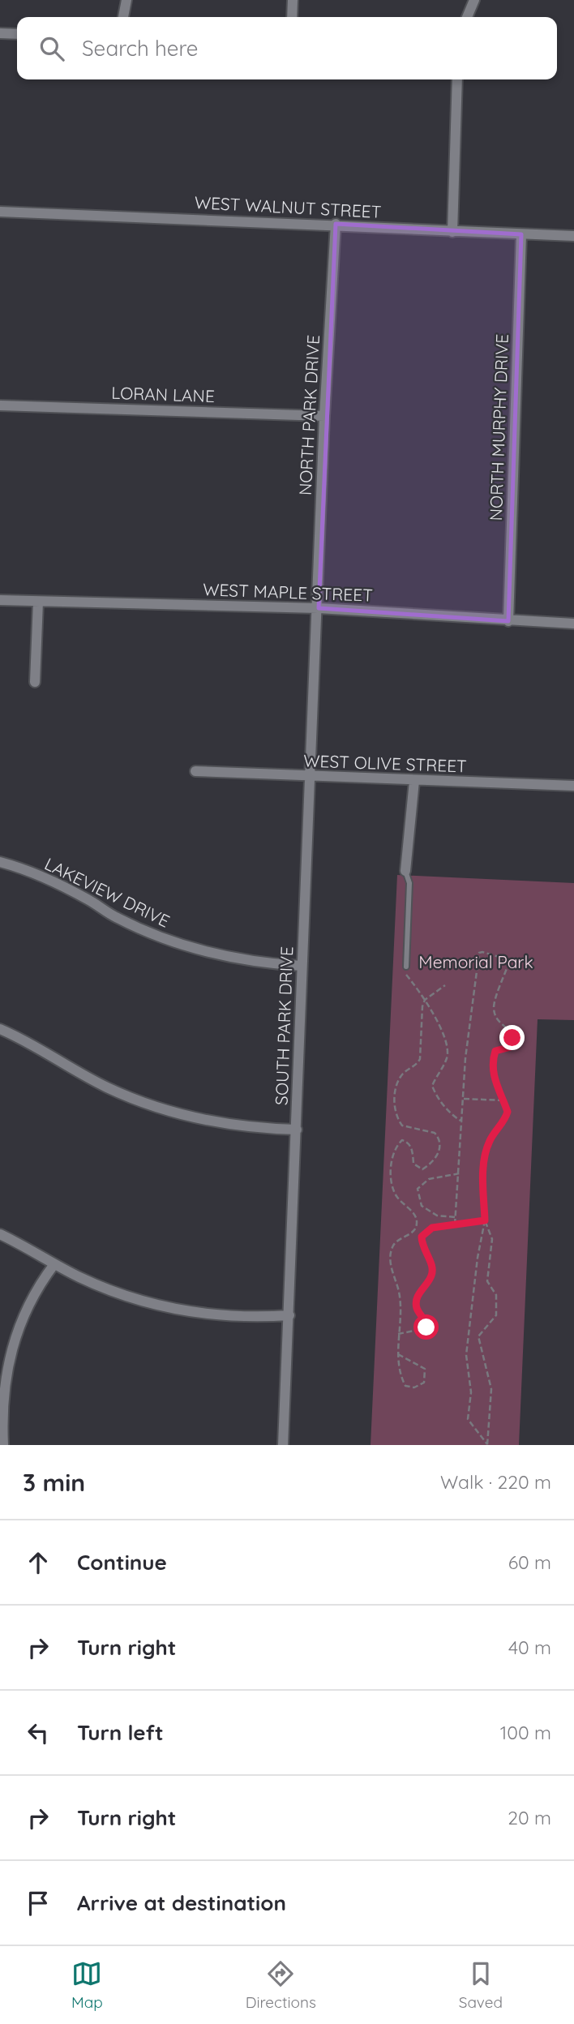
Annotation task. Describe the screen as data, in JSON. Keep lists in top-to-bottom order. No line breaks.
{"streets":{"street":["WEST WALNUT STREET","LORAN LANE","NORTH PARK DRIVE","NORTH MURPHY DRIVE","WEST MAPLE STREET","WEST OLIVE STREET","LAKEVIEW DRIVE","SOUTH PARK DRIVE"]},"crossings":[["WEST WALNUT STREET","NORTH PARK DRIVE"],["WEST WALNUT STREET","NORTH MURPHY DRIVE"],["LORAN LANE","NORTH PARK DRIVE"],["NORTH PARK DRIVE","WEST MAPLE STREET"],["NORTH PARK DRIVE","SOUTH PARK DRIVE"],["NORTH MURPHY DRIVE","WEST MAPLE STREET"],["WEST MAPLE STREET","SOUTH PARK DRIVE"],["WEST OLIVE STREET","SOUTH PARK DRIVE"],["LAKEVIEW DRIVE","SOUTH PARK DRIVE"]],"parks":["Memorial Park"],"page":{"search":"Search here","heading":["3 min","Walk · 220 m"],"list":[["Continue","60 m"],["Turn right","40 m"],["Turn left","100 m"],["Turn right","20 m"],"Arrive at destination"],"nav":["Map","Directions","Saved"]}}
